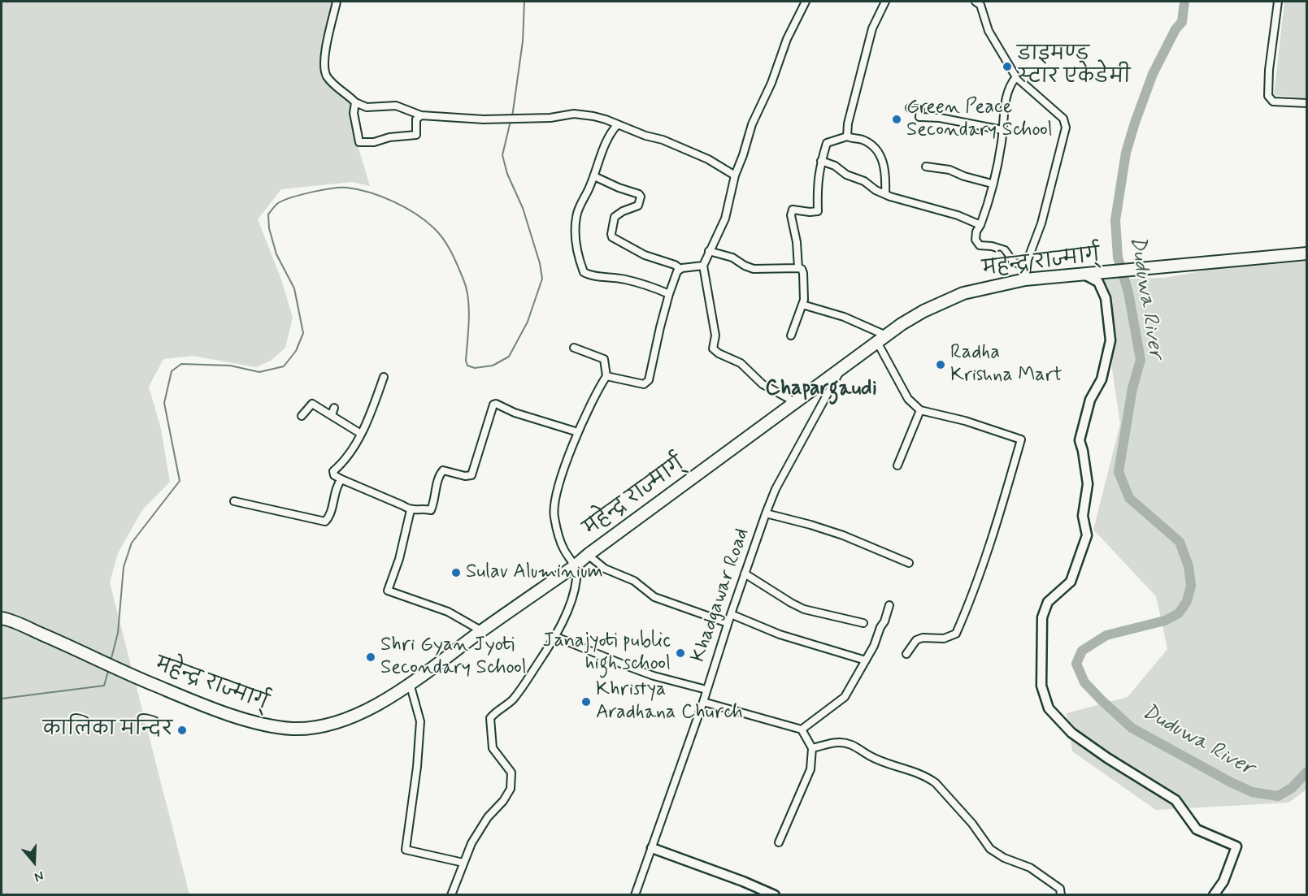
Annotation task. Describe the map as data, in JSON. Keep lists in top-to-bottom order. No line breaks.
{"streets":{"highway":["महेन्द्र राज्मार्ग्"],"street":["Khadgawar Road"]},"crossings":[["महेन्द्र राज्मार्ग्","Khadgawar Road"]],"districts":["Chapargaudi"],"water":["Duduwa River"],"places":["डाइमण्ड स्टार एकेडेमी","Green Peace Secondary School","Radha Krishna Mart","Sulav Aluminium","Janajyoti public high school","Shri Gyan Jyoti Secondary School","Khristya Aradhana Church","कालिका मन्दिर"],"north":"bottom"}
